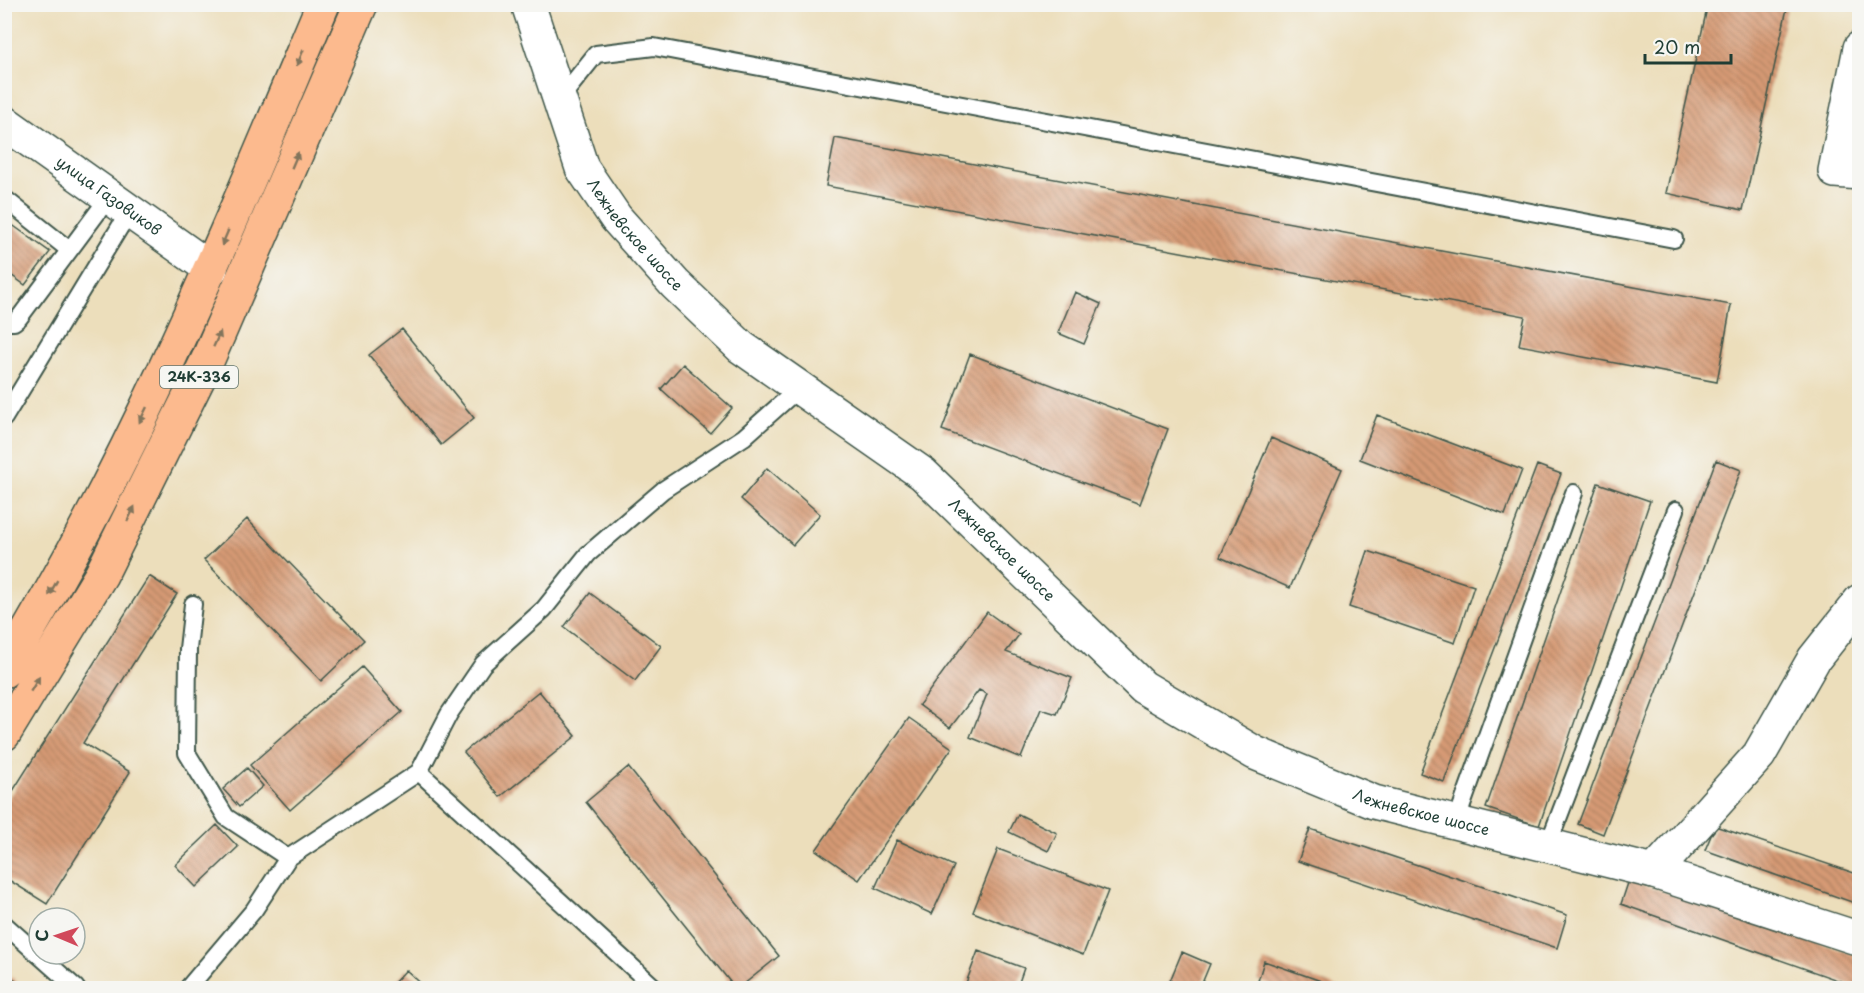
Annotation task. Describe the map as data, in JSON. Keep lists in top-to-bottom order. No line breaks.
{"streets":{"main road":["24К-336"],"street":["улица Газовиков","Лежневское шоссе"]},"crossings":[["улица Газовиков","24К-336"]],"scale_bar":"20 m","north":"left"}
